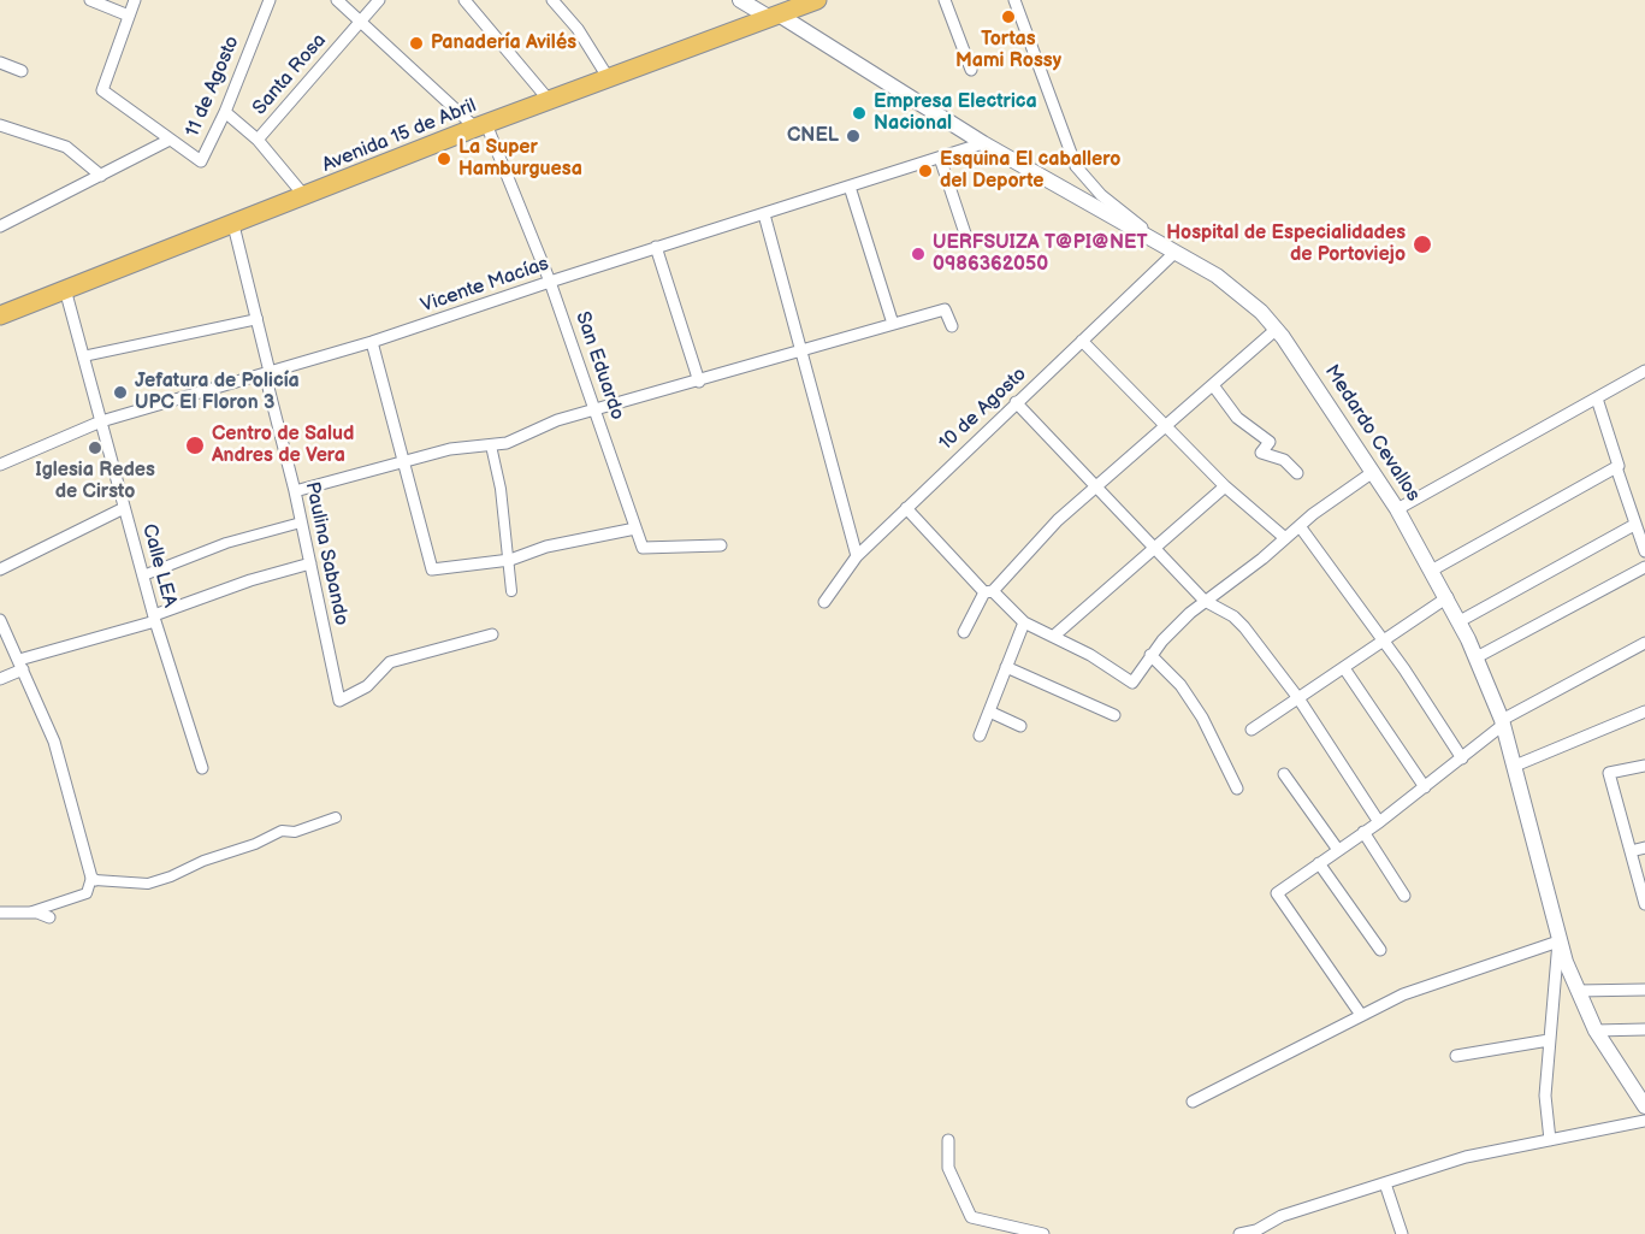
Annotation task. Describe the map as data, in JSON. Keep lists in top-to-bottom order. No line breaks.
{"streets":{"main road":["Avenida 15 de Abril"],"street":["Santa Rosa","11 de Agosto","Vicente Macías","San Eduardo","10 de Agosto","Medardo Cevallos","Paulina Sabando","Calle LEA"]},"crossings":[["Santa Rosa","San Eduardo"],["Avenida 15 de Abril","San Eduardo"],["Avenida 15 de Abril","Medardo Cevallos"],["Avenida 15 de Abril","Paulina Sabando"],["Avenida 15 de Abril","Calle LEA"],["Vicente Macías","San Eduardo"],["Vicente Macías","Medardo Cevallos"],["Vicente Macías","Paulina Sabando"],["Vicente Macías","Calle LEA"],["10 de Agosto","Medardo Cevallos"]],"places":["Tortas Mami Rossy","Panadería Avilés","Empresa Electrica Nacional","CNEL","La Super Hamburguesa","Esquina El caballero del Deporte","Hospital de Especialidades de Portoviejo","UERFSUIZA T@PI@NET 0986362050","Jefatura de Policía UPC El Floron 3","Centro de Salud Andres de Vera","Iglesia Redes de Cirsto"]}
